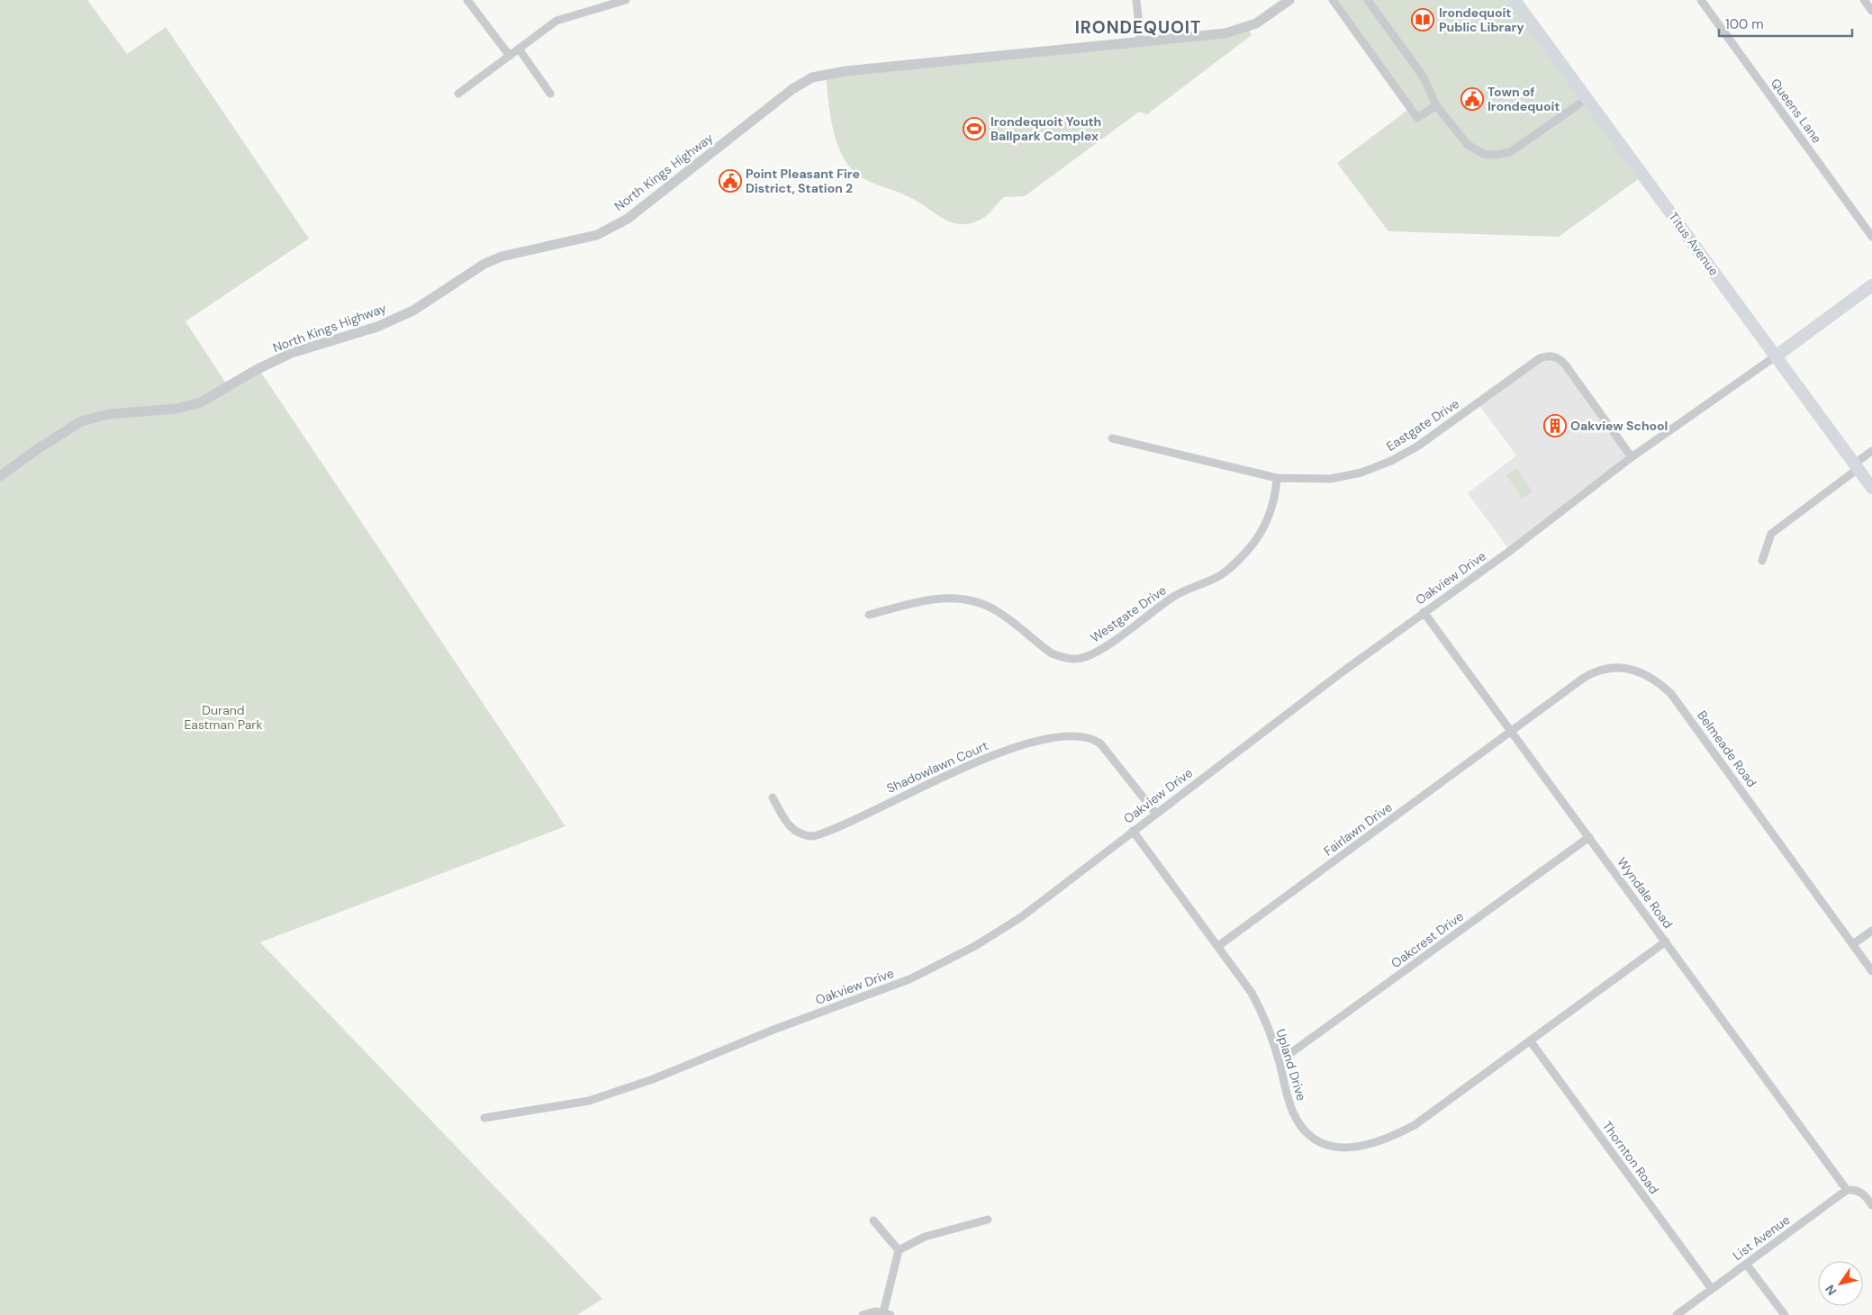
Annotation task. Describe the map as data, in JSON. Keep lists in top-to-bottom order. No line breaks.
{"streets":{"main road":["Titus Avenue"],"street":["Queens Lane","North Kings Highway","Eastgate Drive","Oakview Drive","Westgate Drive","Belmeade Road","Shadowlawn Court","Fairlawn Drive","Wyndale Road","Oakcrest Drive","Upland Drive","Thornton Road","List Avenue"]},"crossings":[["Titus Avenue","Oakview Drive"],["Eastgate Drive","Oakview Drive"],["Eastgate Drive","Westgate Drive"],["Oakview Drive","Shadowlawn Court"],["Oakview Drive","Wyndale Road"],["Oakview Drive","Upland Drive"],["Belmeade Road","Fairlawn Drive"],["Belmeade Road","Wyndale Road"],["Fairlawn Drive","Wyndale Road"],["Fairlawn Drive","Upland Drive"],["Wyndale Road","Oakcrest Drive"],["Wyndale Road","Upland Drive"],["Wyndale Road","List Avenue"],["Oakcrest Drive","Upland Drive"],["Upland Drive","Thornton Road"],["Thornton Road","List Avenue"]],"districts":["IRONDEQUOIT"],"parks":["Durand Eastman Park"],"places":{"library":["Irondequoit Public Library"],"public building":["Town of Irondequoit","Point Pleasant Fire District, Station 2"],"sports":["Irondequoit Youth Ballpark Complex"],"building":["Oakview School"]},"scale_bar":"100 m","north":"bottom left"}
